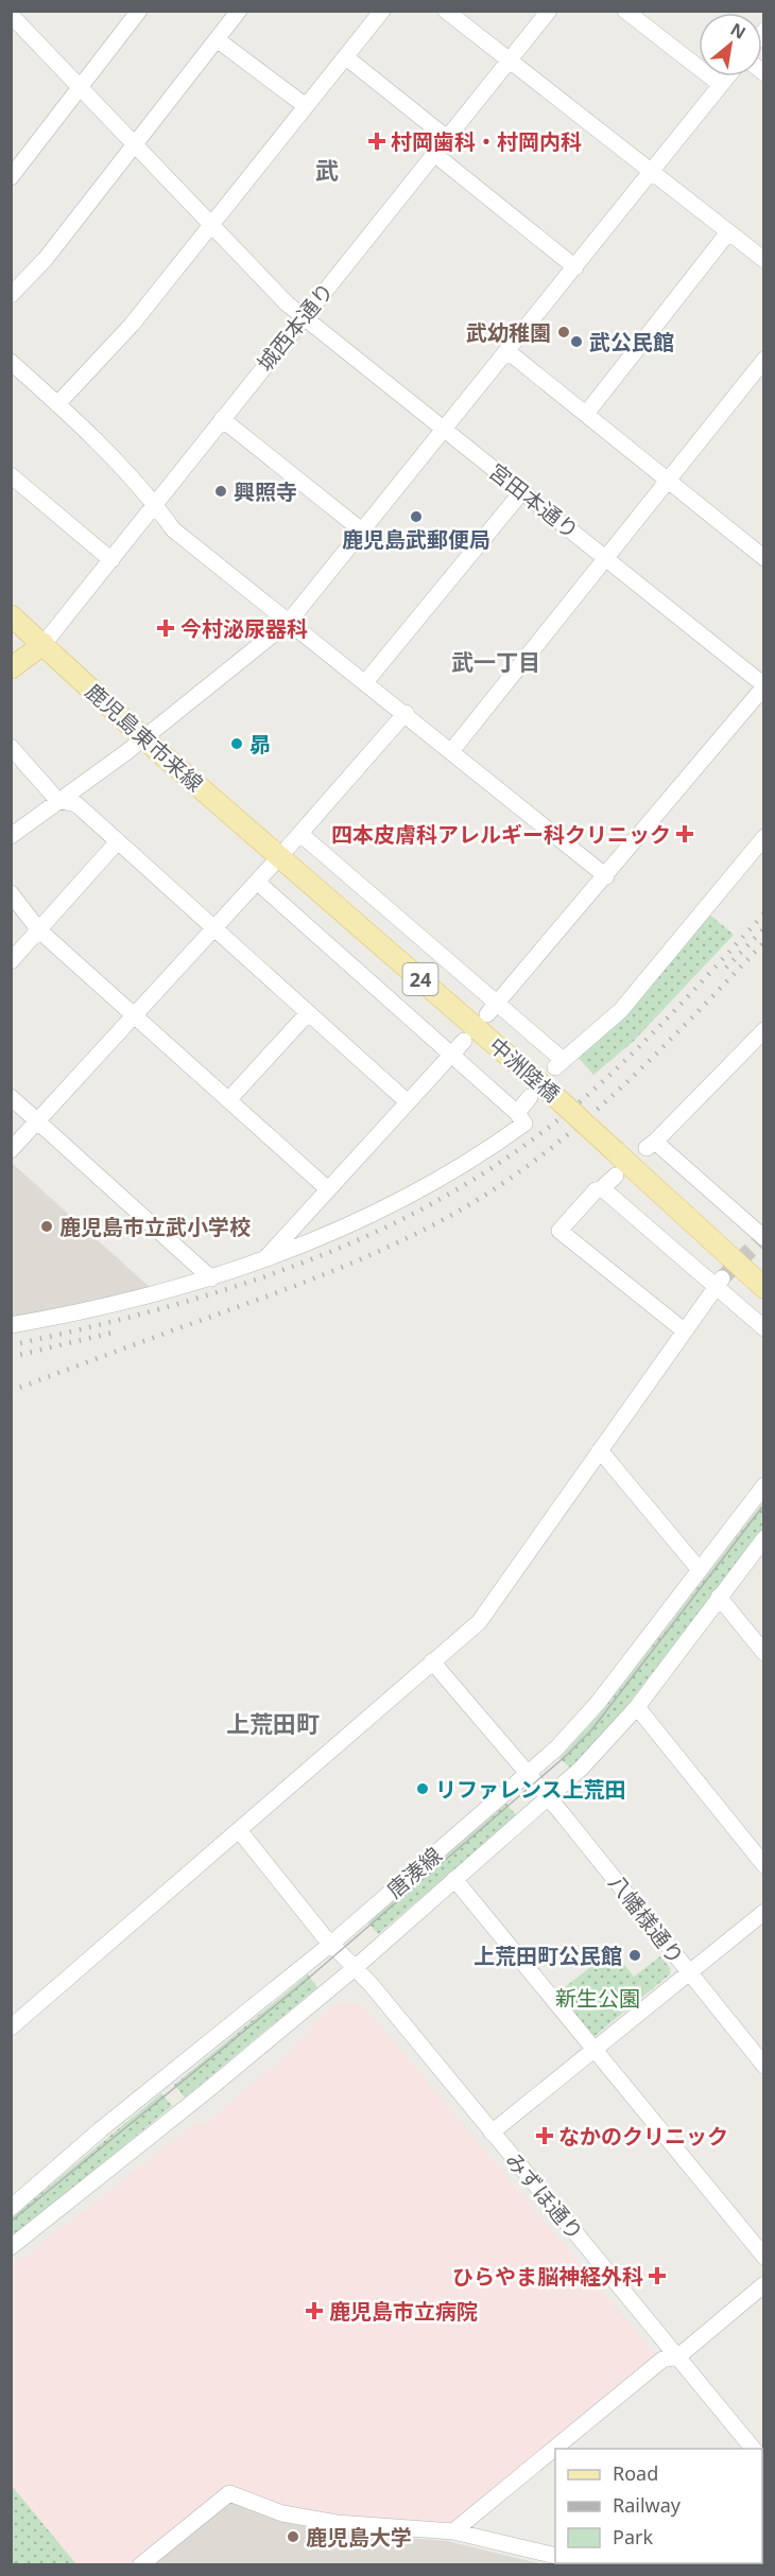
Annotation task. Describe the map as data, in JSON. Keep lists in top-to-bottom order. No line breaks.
{"streets":{"main road":["鹿児島東市来線","24","中洲陸橋"],"street":["城西本通り","宮田本通り","唐湊線","八幡様通り","みずほ通り"]},"crossings":[["城西本通り","宮田本通り"],["城西本通り","鹿児島東市来線"],["鹿児島東市来線","中洲陸橋"],["唐湊線","八幡様通り"],["唐湊線","みずほ通り"]],"districts":["武","武一丁目","上荒田町"],"parks":["新生公園"],"places":{"health":["村岡歯科・村岡内科","今村泌尿器科","四本皮膚科アレルギー科クリニック","なかのクリニック","ひらやま脳神経外科","鹿児島市立病院"],"other":["武幼稚園","武公民館","興照寺","鹿児島武郵便局","昴","鹿児島市立武小学校","リファレンス上荒田","上荒田町公民館","鹿児島大学"]},"legend":["Road","Railway","Park"],"north":"top right"}
